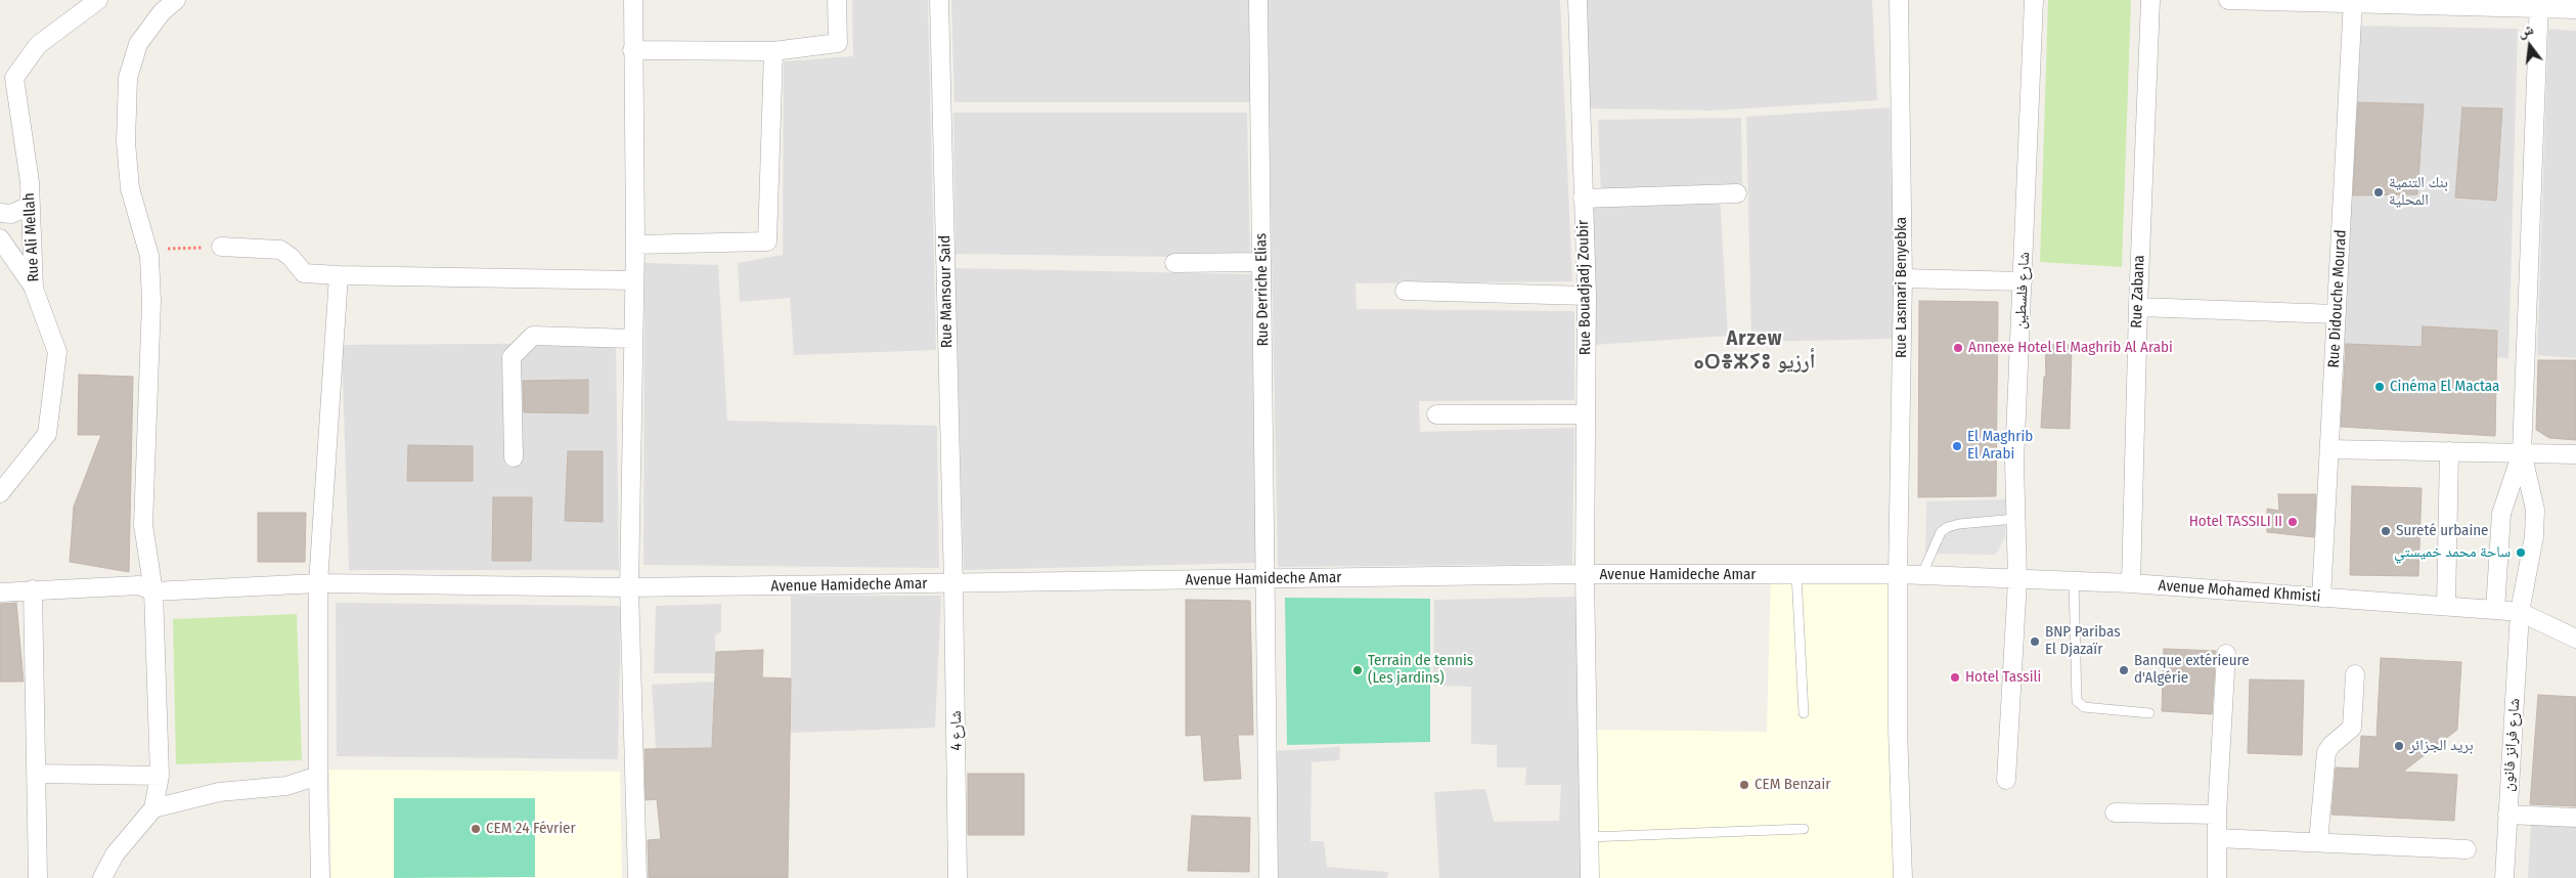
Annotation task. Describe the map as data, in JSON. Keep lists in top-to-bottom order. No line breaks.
{"streets":{"street":["Rue Ali Mellah","Rue Bouadjadj Zoubir","Rue Lasmari Benyebka","Rue Derriche Elias","شارع فلسطين","Rue Mansour Said","Rue Zabana","Rue Didouche Mourad","Avenue Hamideche Amar","Avenue Mohamed Khmisti","شارع 4","شارع فرانز فانون"]},"crossings":[["Rue Bouadjadj Zoubir","Avenue Hamideche Amar"],["Rue Lasmari Benyebka","Avenue Hamideche Amar"],["Rue Lasmari Benyebka","Avenue Mohamed Khmisti"],["Rue Derriche Elias","Avenue Hamideche Amar"],["شارع فلسطين","Avenue Mohamed Khmisti"],["Rue Mansour Said","Avenue Hamideche Amar"],["Rue Mansour Said","شارع 4"],["Rue Zabana","Avenue Mohamed Khmisti"],["Rue Didouche Mourad","Avenue Mohamed Khmisti"],["Avenue Hamideche Amar","Avenue Mohamed Khmisti"],["Avenue Hamideche Amar","شارع 4"],["Avenue Mohamed Khmisti","شارع فرانز فانون"]],"districts":["Arzew ⴰⵔⴻⵣⵢⵓ أرزيو"],"places":["بنك التنمية المحلية","Annexe Hotel El Maghrib Al Arabi","Cinéma El Mactaa","El Maghrib El Arabi","Hotel TASSILI II","Sureté urbaine","ساحة محمد خميستي","BNP Paribas El Djazaïr","Terrain de tennis (Les jardins)","Banque extérieure d'Algérie","Hotel Tassili","بريد الجزائر","CEM Benzair","CEM 24 Février"],"north":"top"}
